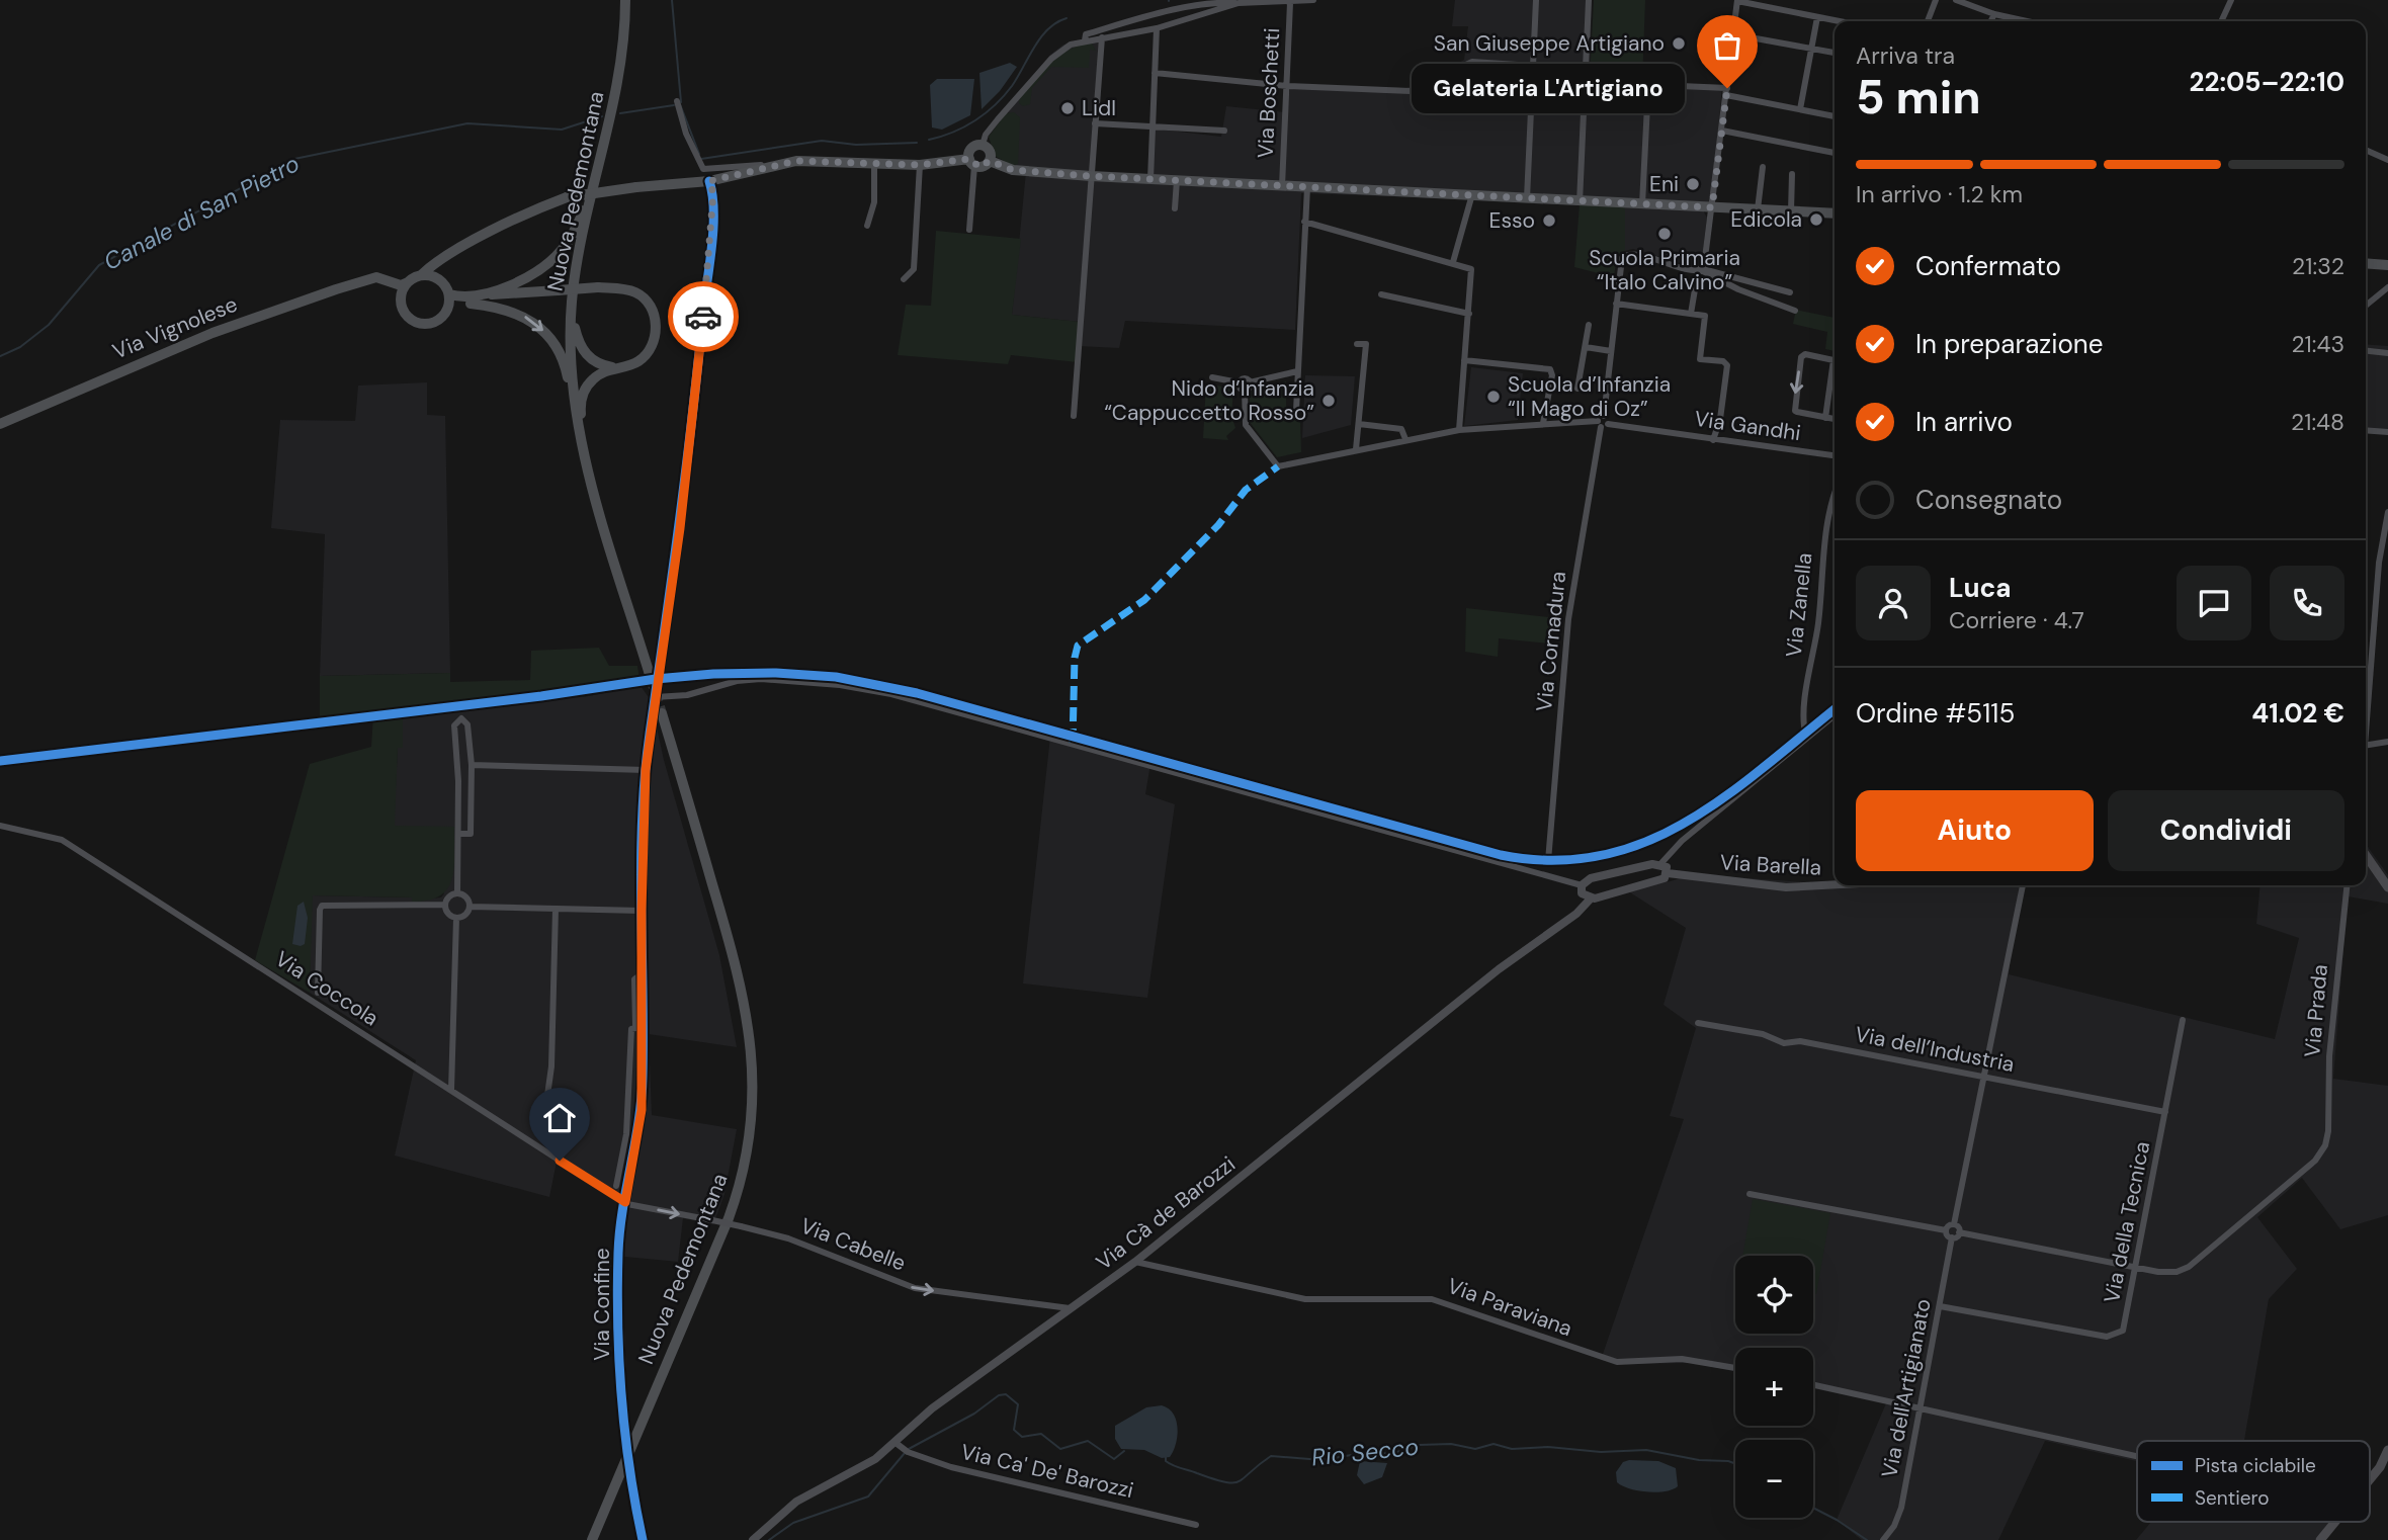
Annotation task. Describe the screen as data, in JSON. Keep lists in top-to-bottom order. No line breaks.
{"streets":{"main road":["Nuova Pedemontana","Via Vignolese"],"street":["Via Boschetti","Via Gandhi","Via Zanella","Via Cornadura","Via Barella","Via Coccola","Via Prada","Via dell’Industria","Via Cà de Barozzi","Via della Tecnica","Via Cabelle","Via Confine","Via Paraviana","Via dell'Artigianato","Via Ca' De' Barozzi"]},"crossings":[["Via Gandhi","Via Cornadura"],["Via Coccola","Via Cabelle"],["Via Coccola","Via Confine"],["Via Prada","Via della Tecnica"],["Via dell’Industria","Via della Tecnica"],["Via Cà de Barozzi","Via Cabelle"],["Via Cà de Barozzi","Via Paraviana"],["Via Cà de Barozzi","Via Ca' De' Barozzi"],["Via della Tecnica","Via dell'Artigianato"],["Via Cabelle","Via Confine"]],"one_way":["Via Cabelle"],"water":["Canale di San Pietro","Rio Secco"],"places":["San Giuseppe Artigiano","Gelateria L'Artigiano","Lidl","Eni","Edicola","Esso","Scuola Primaria “Italo Calvino”","Scuola d’Infanzia “Il Mago di Oz”","Nido d’Infanzia “Cappuccetto Rosso”"],"legend":["Pista ciclabile","Sentiero"],"page":{"heading":["5 min","Arriva tra","22:05–22:10"],"panel":["Luca","Corriere · 4.7","Ordine #5115","41.02 €"],"bubble":"Gelateria L'Artigiano","bar":"In arrivo · 1.2 km","list":[["Confermato","21:32"],["In preparazione","21:43"],["In arrivo","21:48"],"Consegnato"],"buttons":["Aiuto","Condividi"],"map_buttons":["+","−"]}}
